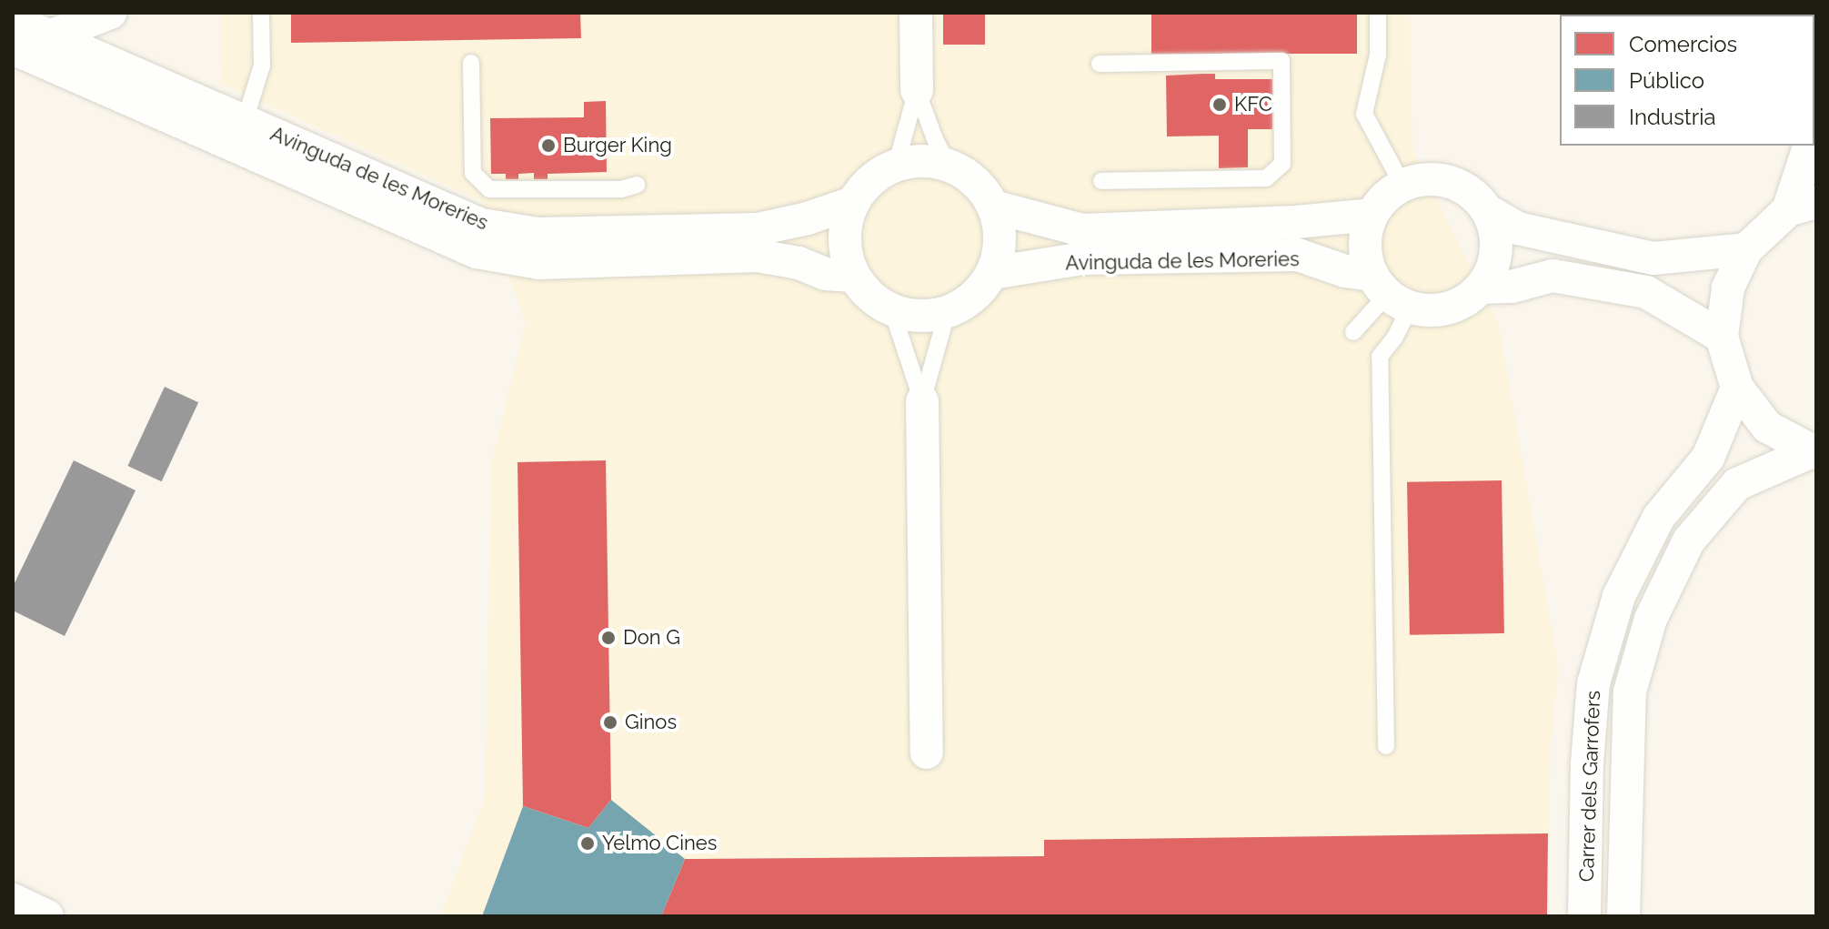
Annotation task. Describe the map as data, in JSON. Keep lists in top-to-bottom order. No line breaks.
{"streets":{"street":["Avinguda de les Moreries","Carrer dels Garrofers"]},"places":["KFC","Burger King","Don G","Ginos","Yelmo Cines"],"legend":["Comercios","Público","Industria"]}
